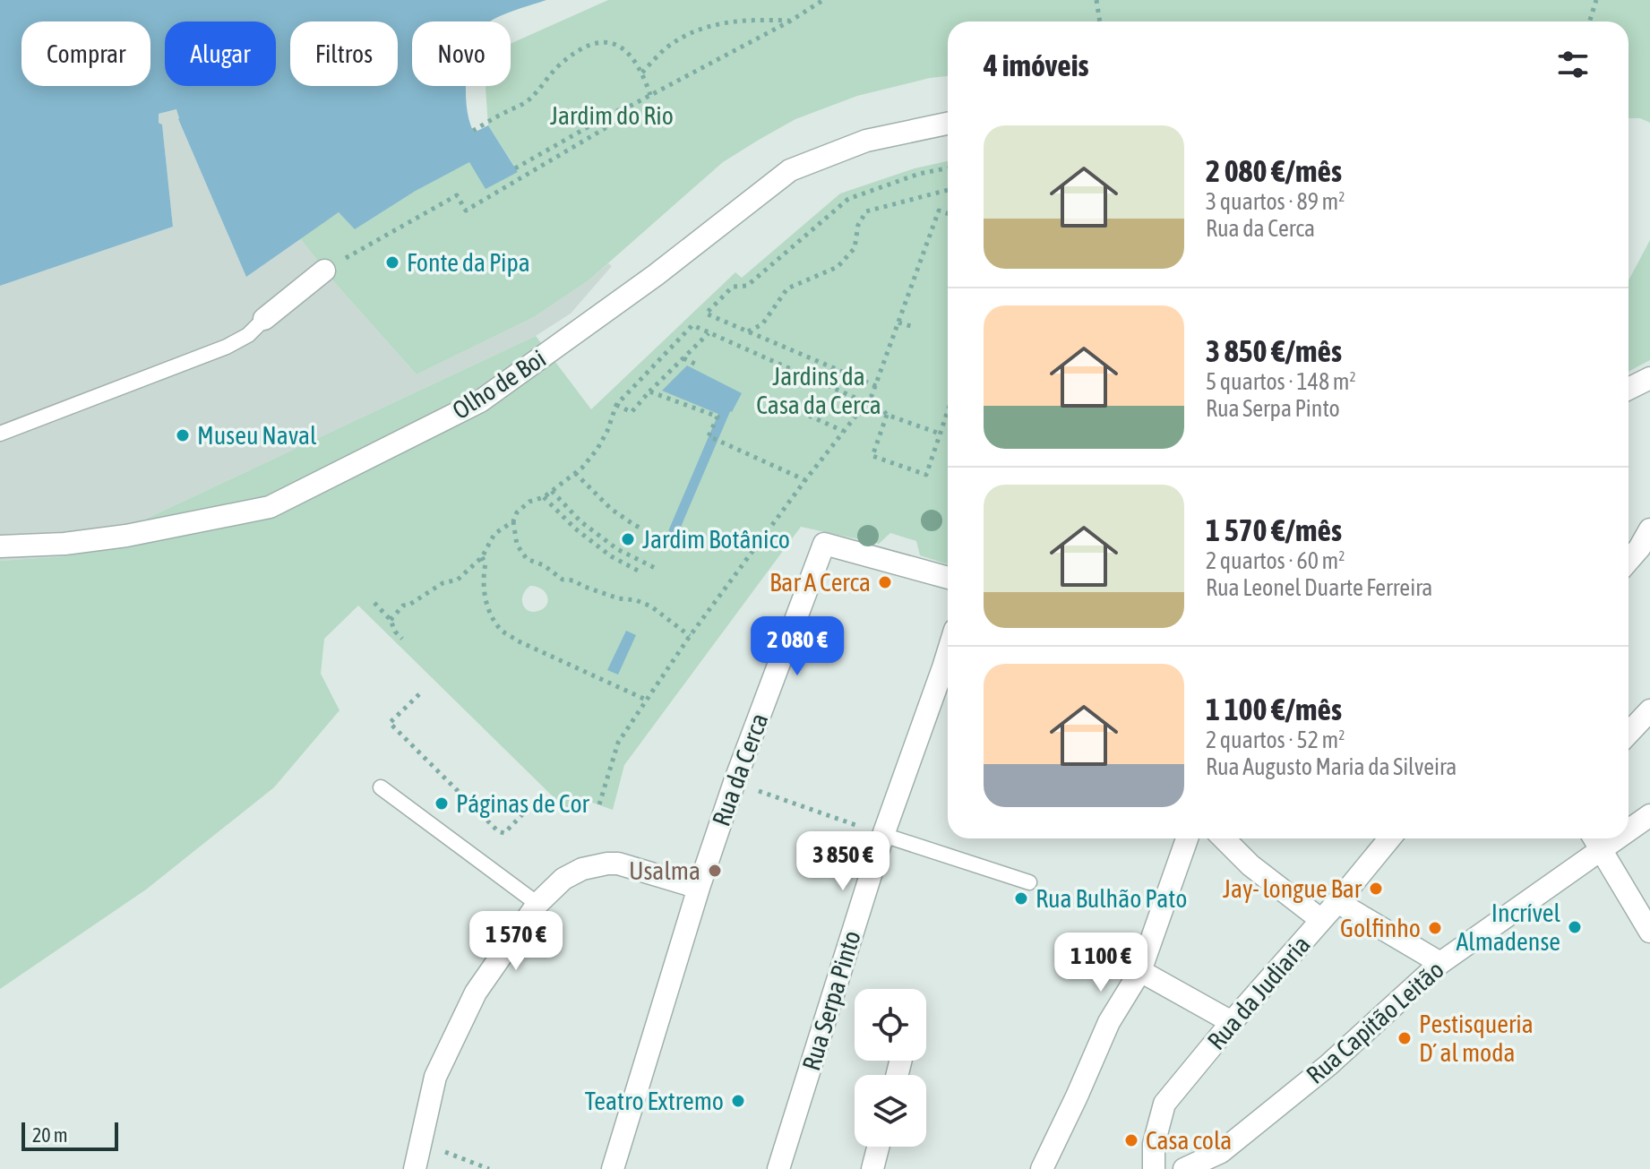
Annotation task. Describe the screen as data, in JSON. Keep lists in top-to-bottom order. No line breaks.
{"streets":{"street":["Olho de Boi","Rua da Cerca","Rua da Judiaria","Rua Serpa Pinto","Rua Capitão Leitão"]},"parks":["Jardim do Rio","Jardins da Casa da Cerca"],"places":["Fonte da Pipa","Museu Naval","Jardim Botânico","Bar A Cerca","Páginas de Cor","Usalma","Jay- longue Bar","Rua Bulhão Pato","Incrível Almadense","Golfinho","Pestisqueria D´ al moda","Teatro Extremo","Casa cola"],"scale_bar":"20 m","page":{"chip":["Comprar","Alugar","Filtros","Novo"],"heading":"4 imóveis","list":[{"name":"2 080 €/mês","note":"3 quartos · 89 m² · Rua da Cerca"},{"name":"3 850 €/mês","note":"5 quartos · 148 m² · Rua Serpa Pinto"},{"name":"1 570 €/mês","note":"2 quartos · 60 m² · Rua Leonel Duarte Ferreira"},{"name":"1 100 €/mês","note":"2 quartos · 52 m² · Rua Augusto Maria da Silveira"}],"price":["2 080 €","3 850 €","1 570 €","1 100 €"],"scale":"20 m"}}
